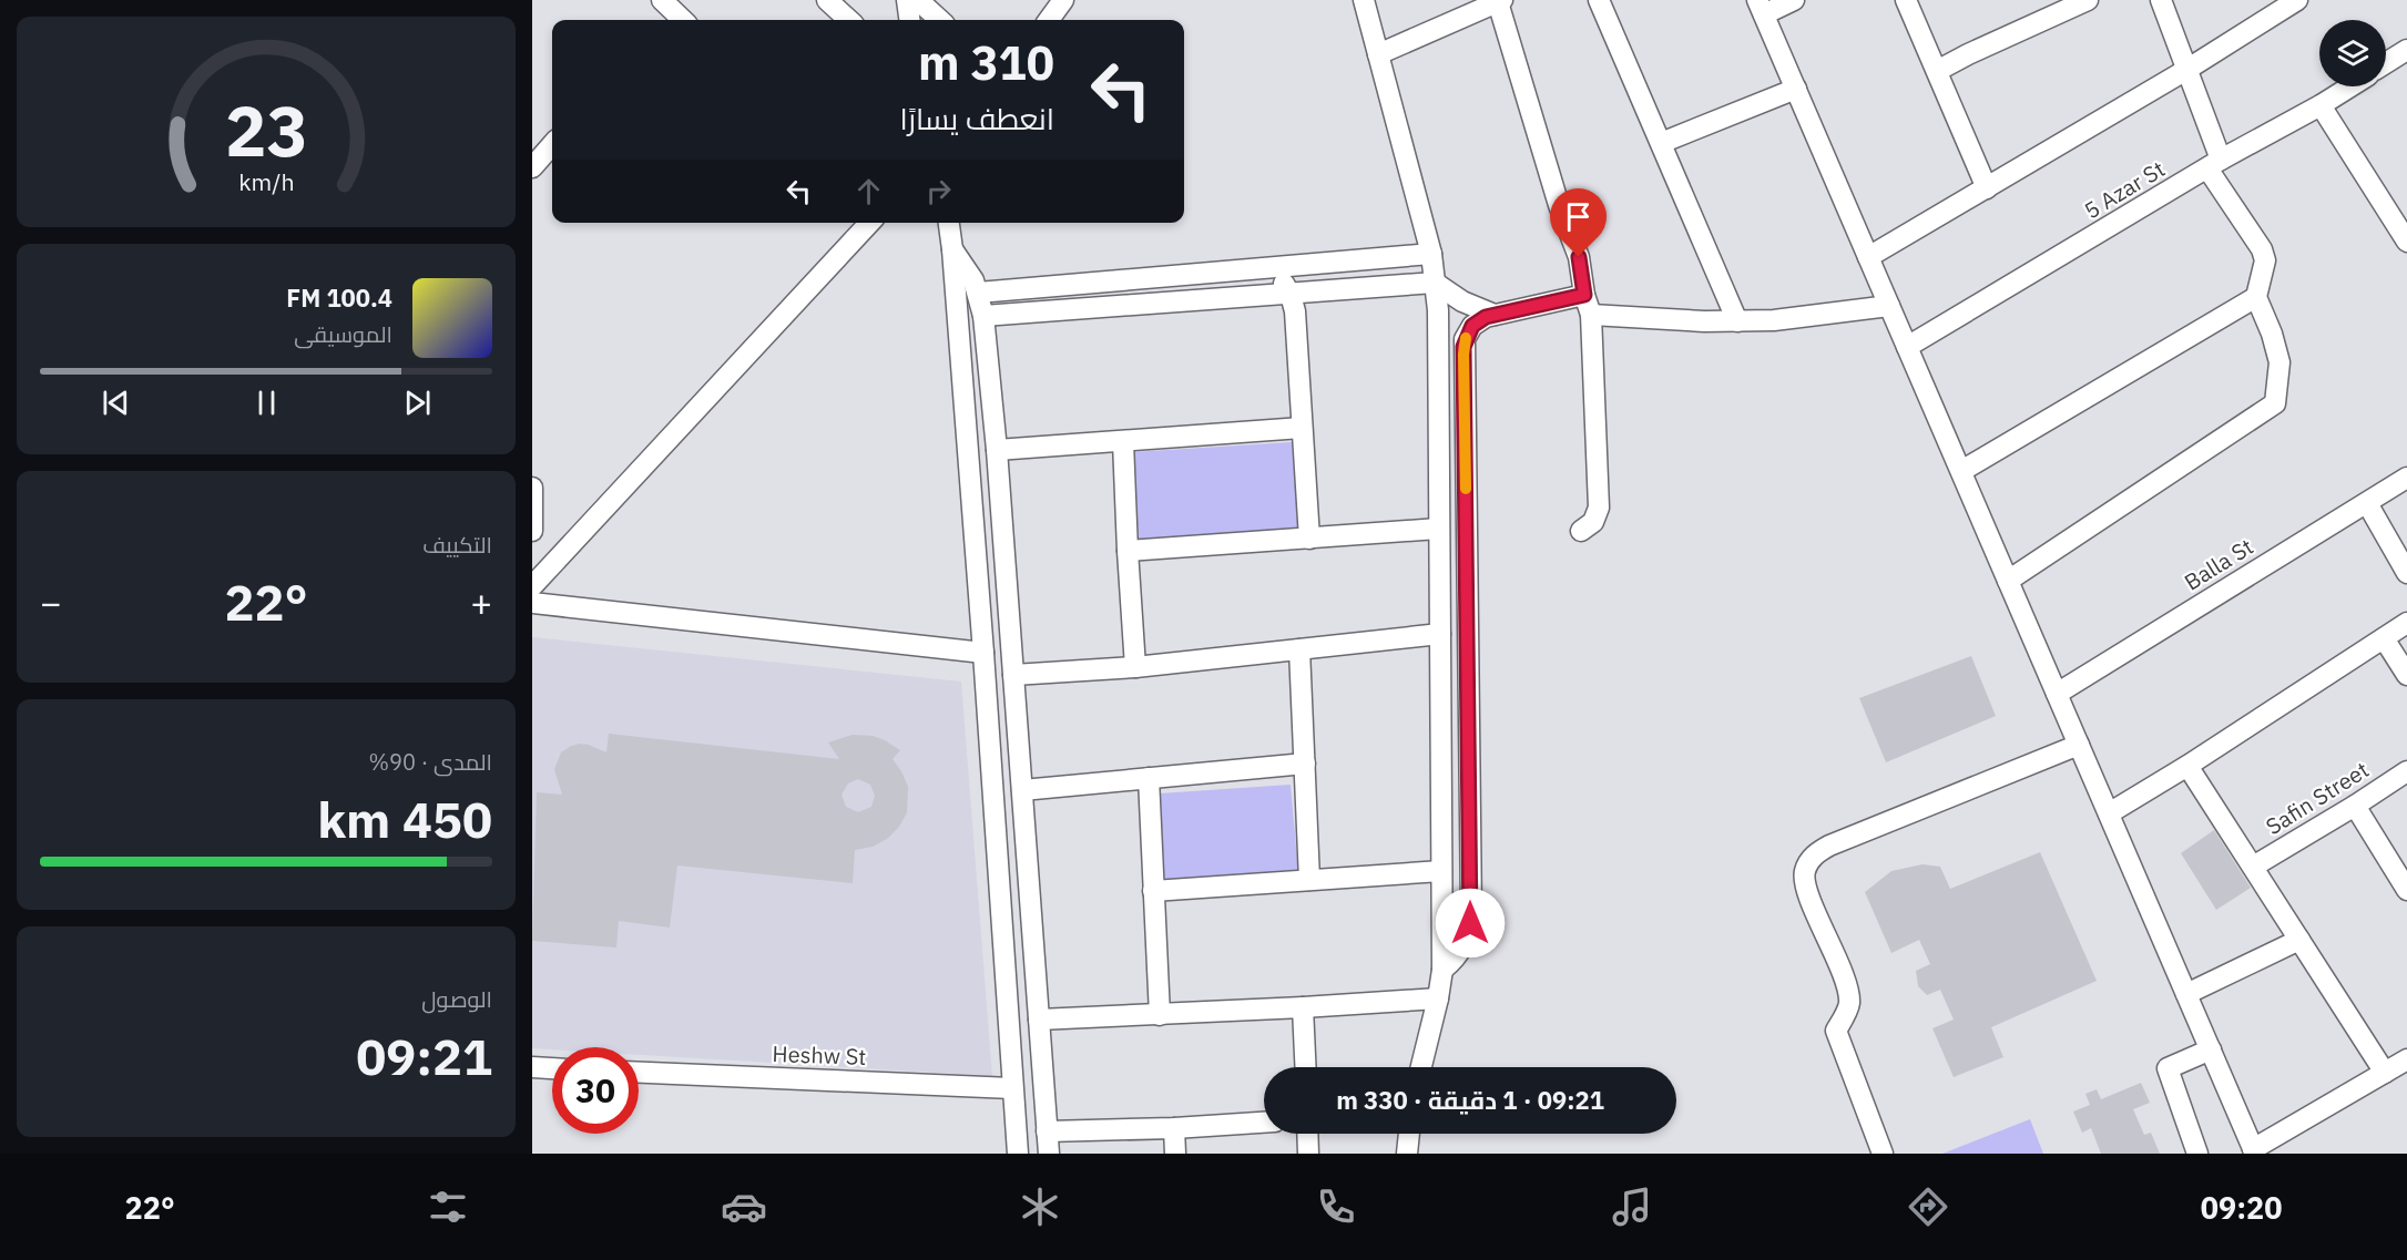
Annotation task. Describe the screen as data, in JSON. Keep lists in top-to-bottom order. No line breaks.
{"streets":{"street":["5 Azar St","Balla St","Safin Street","Heshw St"]},"page":{"turn":["310 m","انعطف يسارًا"],"song":["100.4 FM","الموسيقى"],"tile":["التكييف",["المدى · 90%","450 km"],["الوصول","09:21"]],"heat":["−","22°","+"],"limit":"30","trip":"09:21 · 1 دقيقة · 330 m","tabs":["09:20","22°"],"gauge":["23","km/h"]}}
